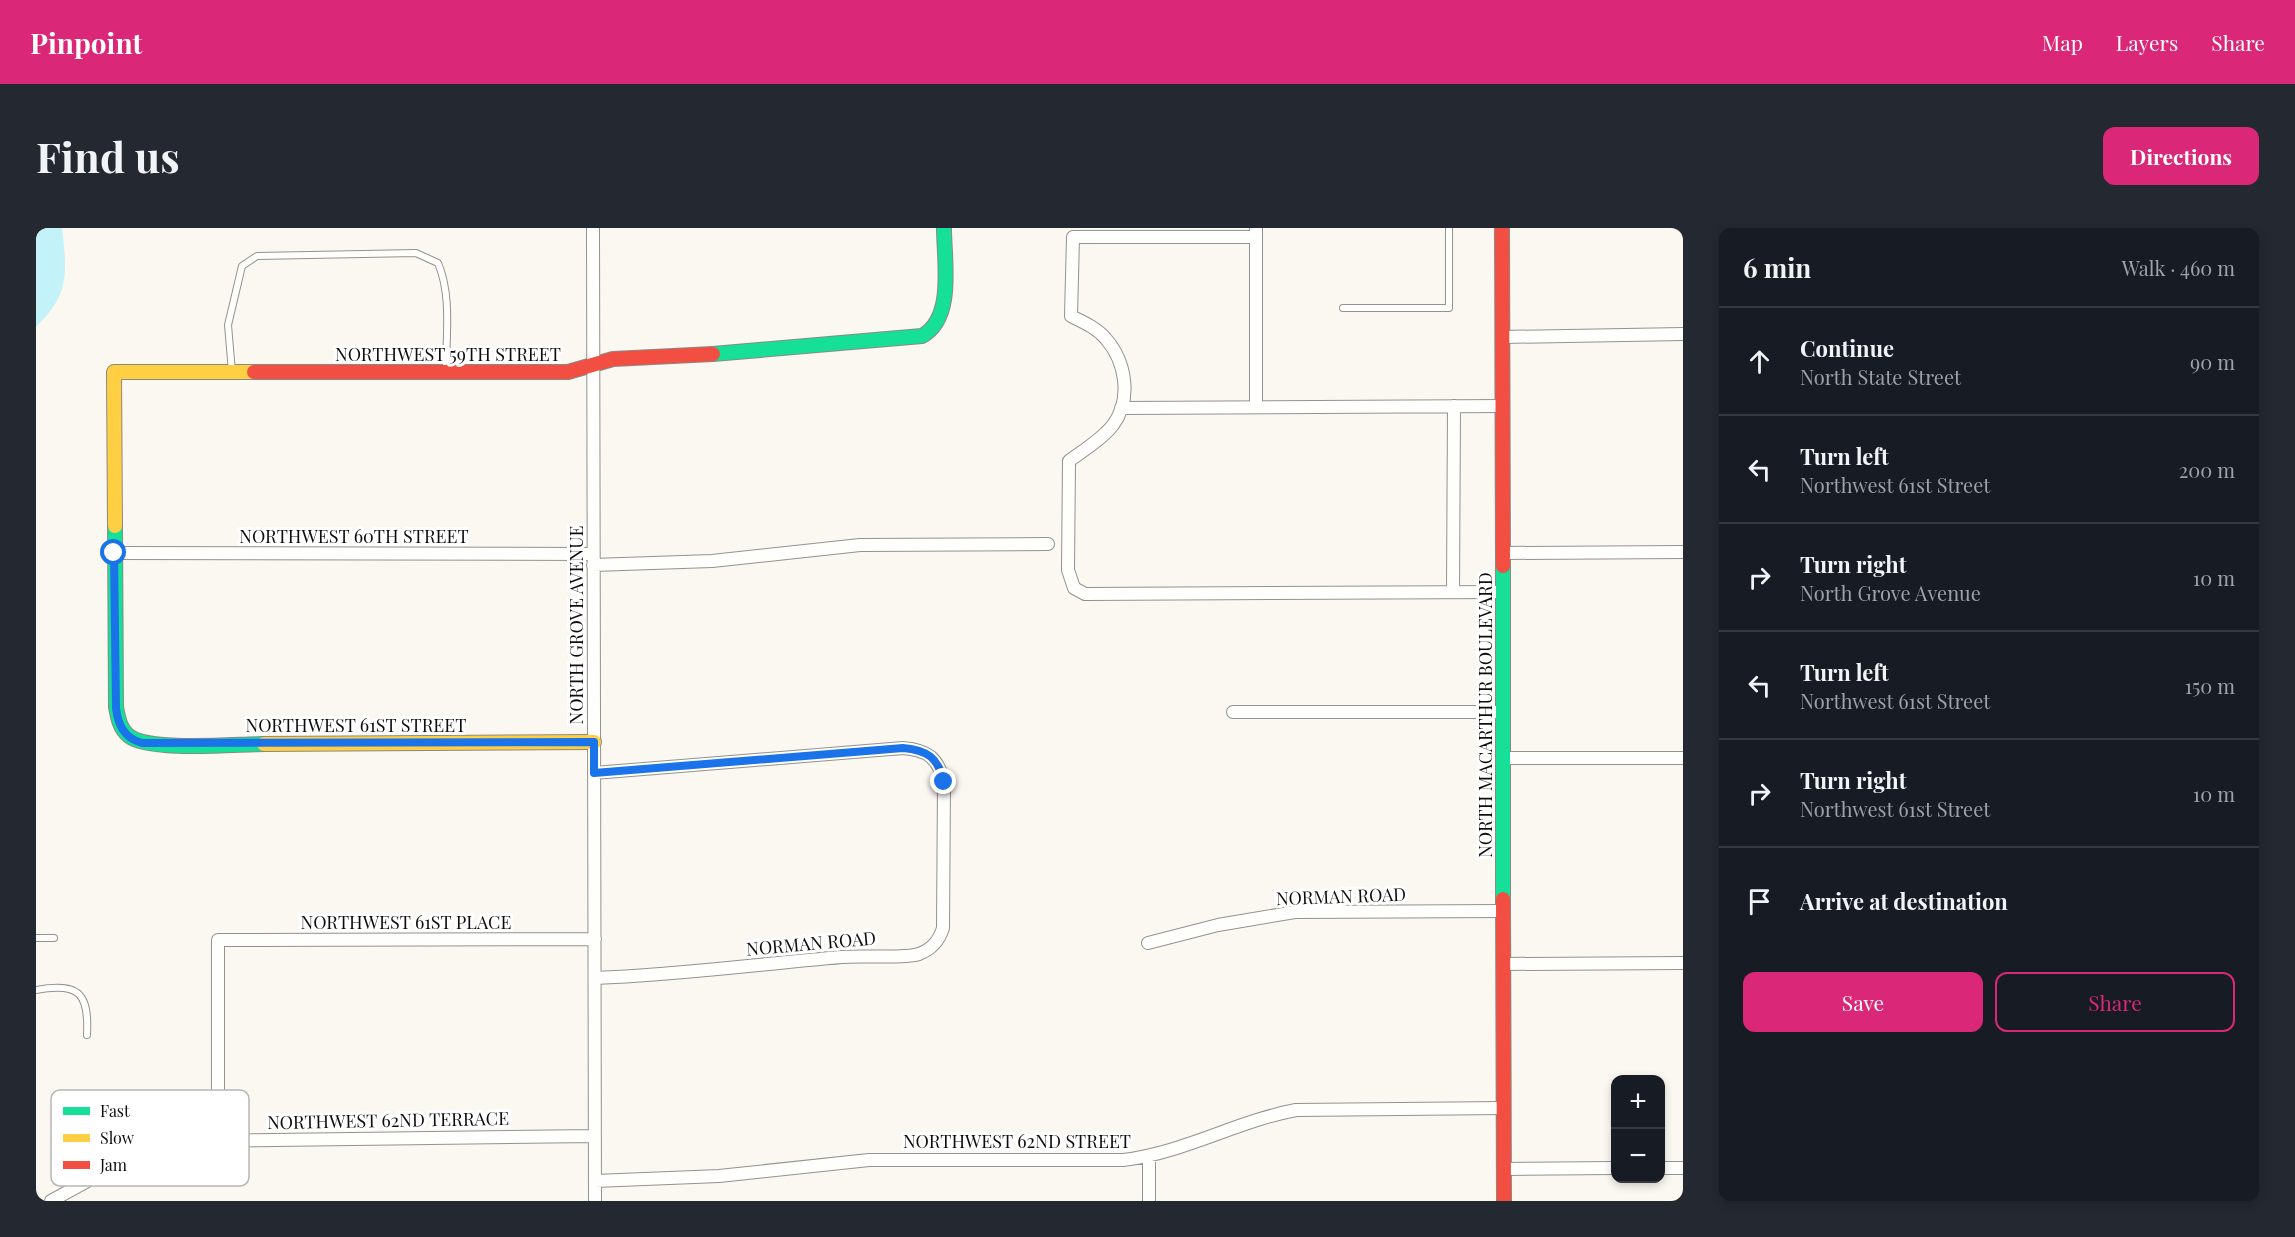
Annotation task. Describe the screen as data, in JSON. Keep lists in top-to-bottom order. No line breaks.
{"streets":{"street":["NORTHWEST 59TH STREET","NORTHWEST 60TH STREET","NORTH GROVE AVENUE","NORTH MACARTHUR BOULEVARD","NORTHWEST 61ST STREET","NORMAN ROAD","NORTHWEST 61ST PLACE","NORTHWEST 62ND TERRACE","NORTHWEST 62ND STREET"]},"crossings":[["NORTHWEST 59TH STREET","NORTHWEST 60TH STREET"],["NORTHWEST 59TH STREET","NORTH GROVE AVENUE"],["NORTHWEST 59TH STREET","NORTHWEST 61ST STREET"],["NORTHWEST 60TH STREET","NORTH GROVE AVENUE"],["NORTHWEST 60TH STREET","NORTHWEST 61ST STREET"],["NORTH GROVE AVENUE","NORTHWEST 61ST STREET"],["NORTH GROVE AVENUE","NORMAN ROAD"],["NORTH GROVE AVENUE","NORTHWEST 61ST PLACE"],["NORTH GROVE AVENUE","NORTHWEST 62ND TERRACE"],["NORTH GROVE AVENUE","NORTHWEST 62ND STREET"],["NORTH MACARTHUR BOULEVARD","NORMAN ROAD"],["NORTH MACARTHUR BOULEVARD","NORTHWEST 62ND STREET"]],"legend":["Fast","Slow","Jam"],"page":{"header":"Pinpoint","nav":["Map","Layers","Share"],"buttons":["Directions",["Save","Share"]],"title":"Find us","heading":["6 min","Walk · 460 m"],"list":[["Continue","North State Street","90 m"],["Turn left","Northwest 61st Street","200 m"],["Turn right","North Grove Avenue","10 m"],["Turn left","Northwest 61st Street","150 m"],["Turn right","Northwest 61st Street","10 m"],"Arrive at destination"],"map_buttons":["+","−"]}}
